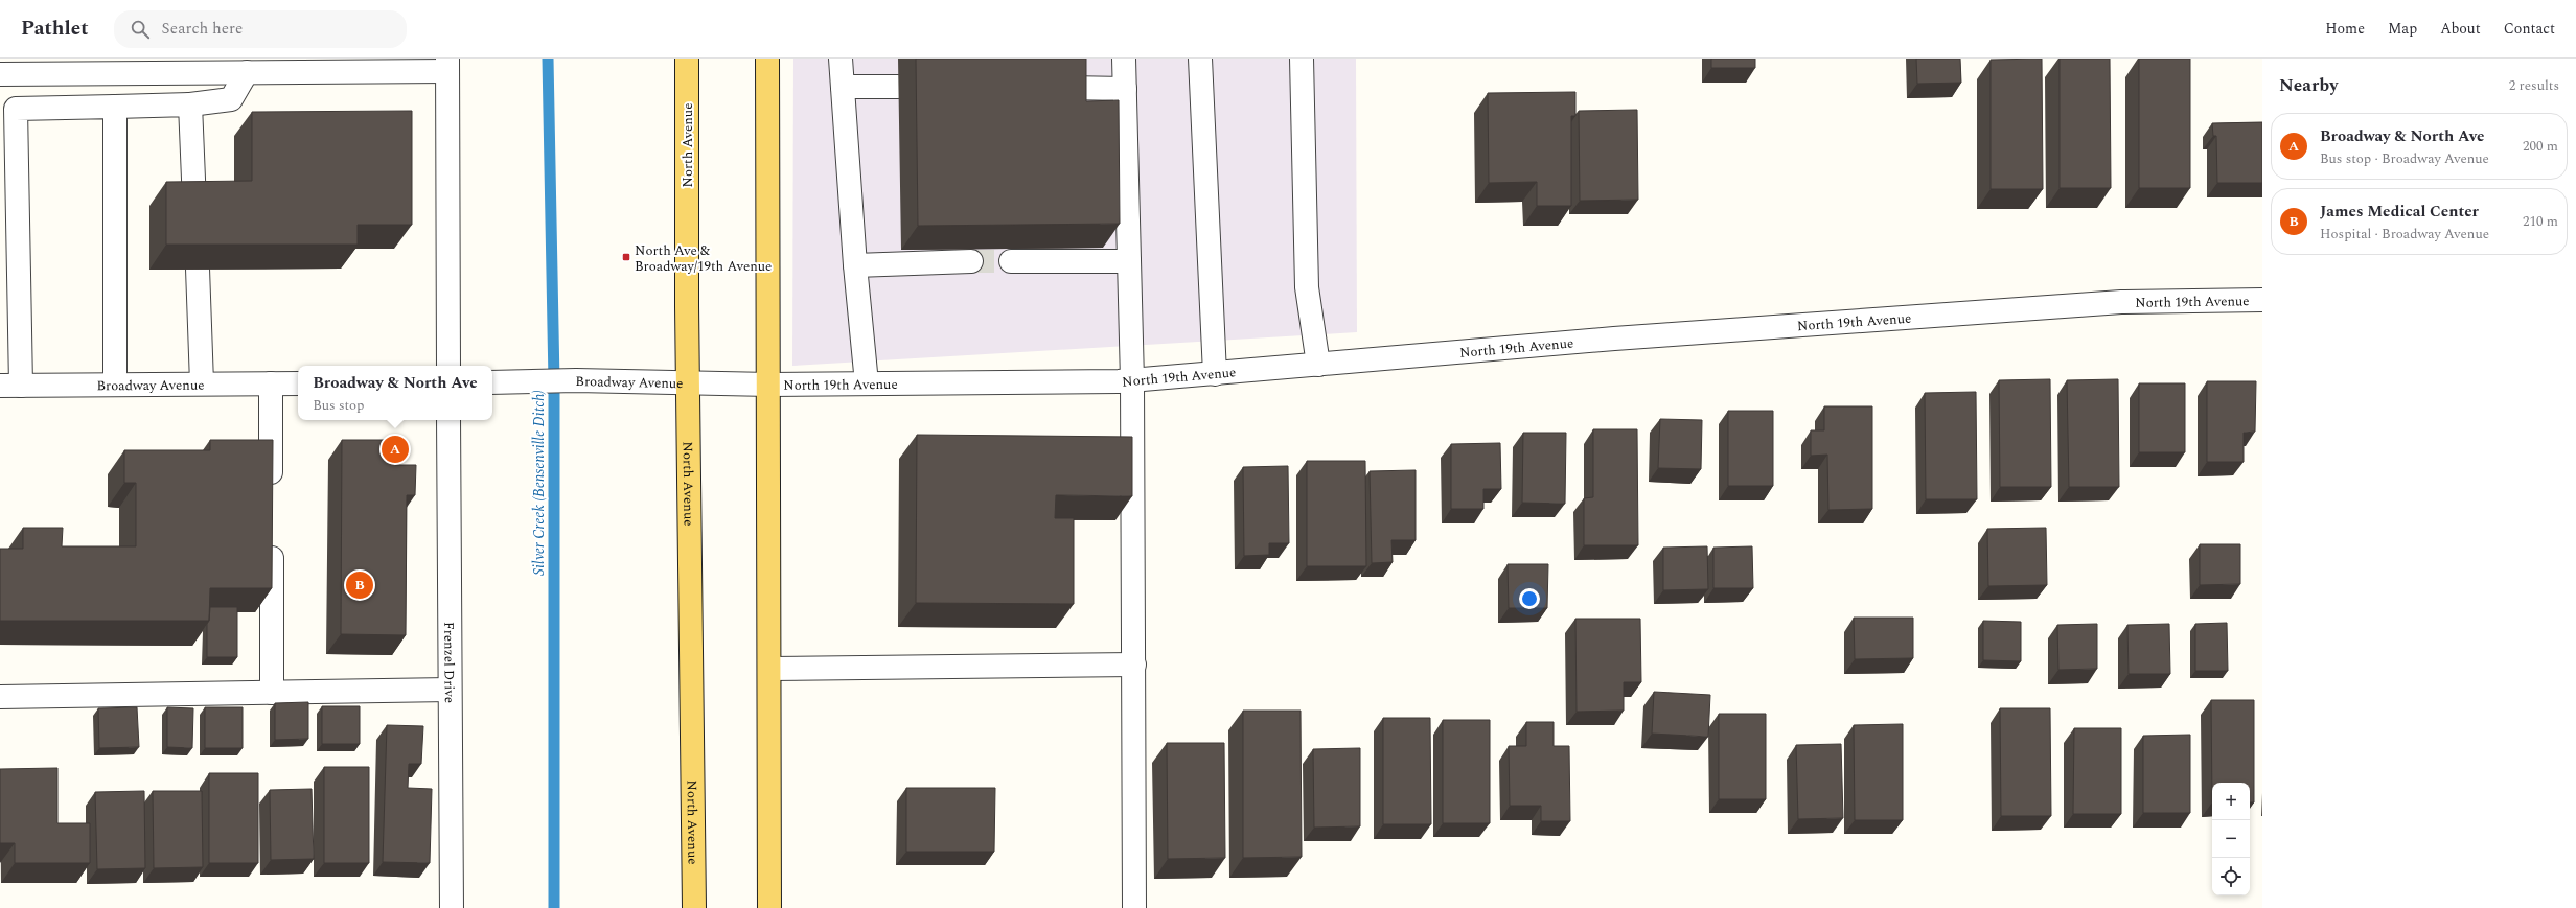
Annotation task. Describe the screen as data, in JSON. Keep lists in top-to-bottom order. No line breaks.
{"streets":{"main road":["North Avenue"],"street":["North 19th Avenue","Broadway Avenue","Frenzel Drive"]},"crossings":[["North Avenue","Broadway Avenue"],["North 19th Avenue","Broadway Avenue"]],"water":["Silver Creek (Bensenville Ditch)"],"places":{"transit":["North Ave & Broadway/19th Avenue"]},"page":{"header":"Pathlet","search":"Search here","nav":["Home","Map","About","Contact"],"heading":["Nearby","2 results"],"list":[{"mark":"A","name":"Broadway & North Ave","note":"Bus stop · Broadway Avenue","value":"200 m"},{"mark":"B","name":"James Medical Center","note":"Hospital · Broadway Avenue","value":"210 m"}],"popup":["Broadway & North Ave","Bus stop"],"pins":["A","B"],"map_buttons":["+","−"]}}
